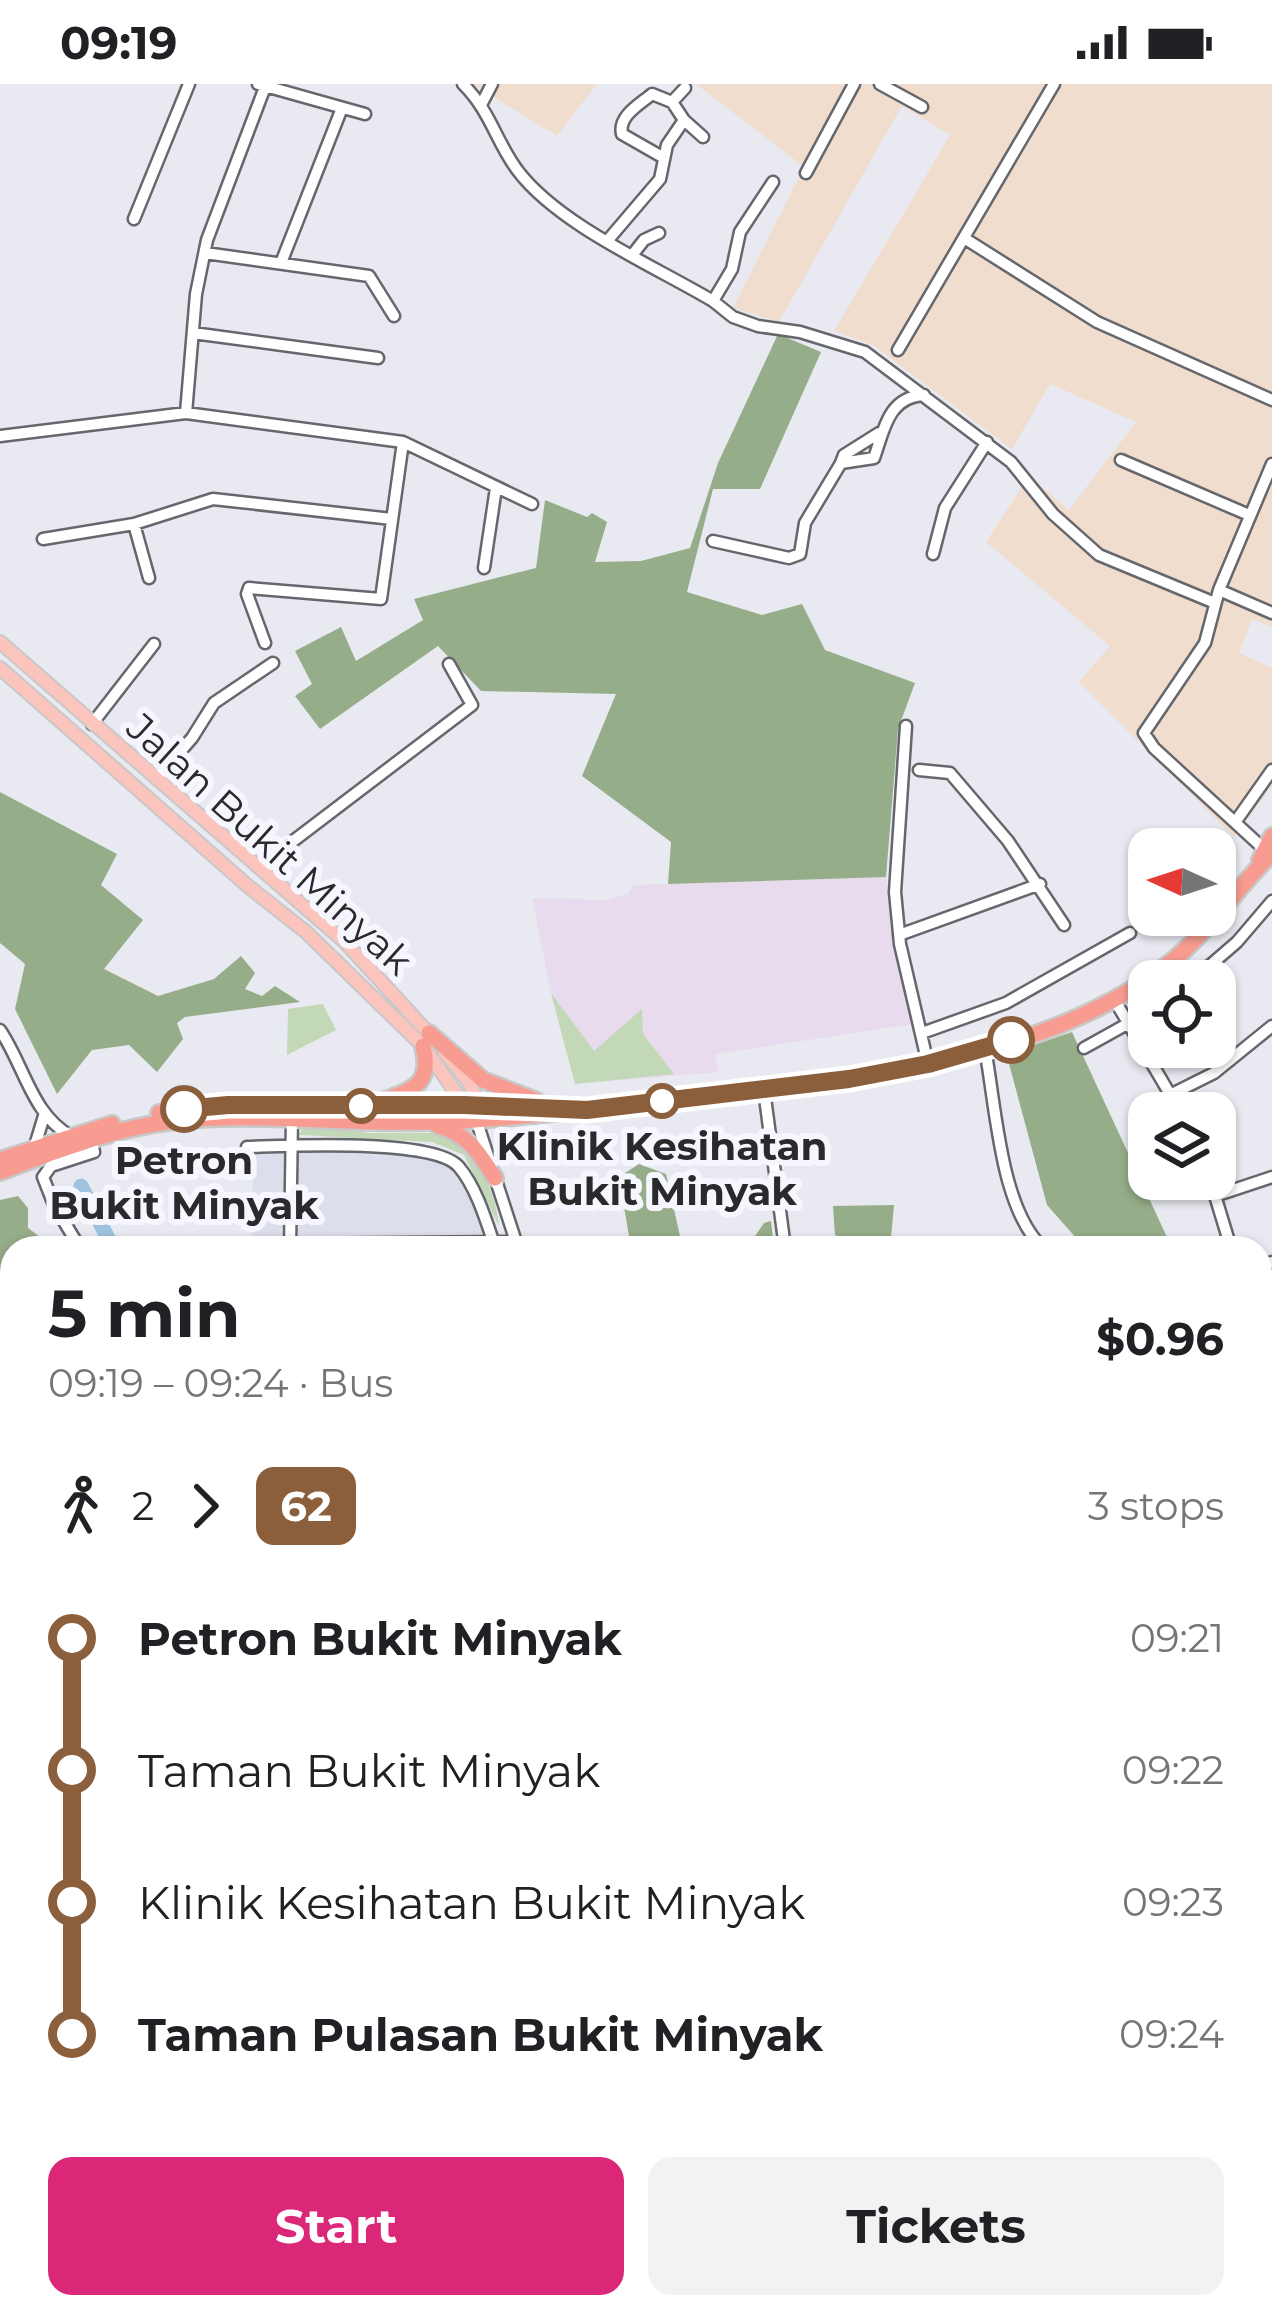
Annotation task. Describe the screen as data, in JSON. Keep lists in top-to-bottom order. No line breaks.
{"streets":{"main road":["Jalan Bukit Minyak"]},"places":["Klinik Kesihatan Bukit Minyak","Petron Bukit Minyak"],"lines":["bus line 62"],"north":"left","page":{"status":"09:19","heading":["5 min","09:19 – 09:24 · Bus","$0.96"],"legs":["2","62","3 stops"],"list":[{"name":"Petron Bukit Minyak","value":"09:21"},{"name":"Taman Bukit Minyak","value":"09:22"},{"name":"Klinik Kesihatan Bukit Minyak","value":"09:23"},{"name":"Taman Pulasan Bukit Minyak","value":"09:24"}],"buttons":["Start","Tickets"]}}
